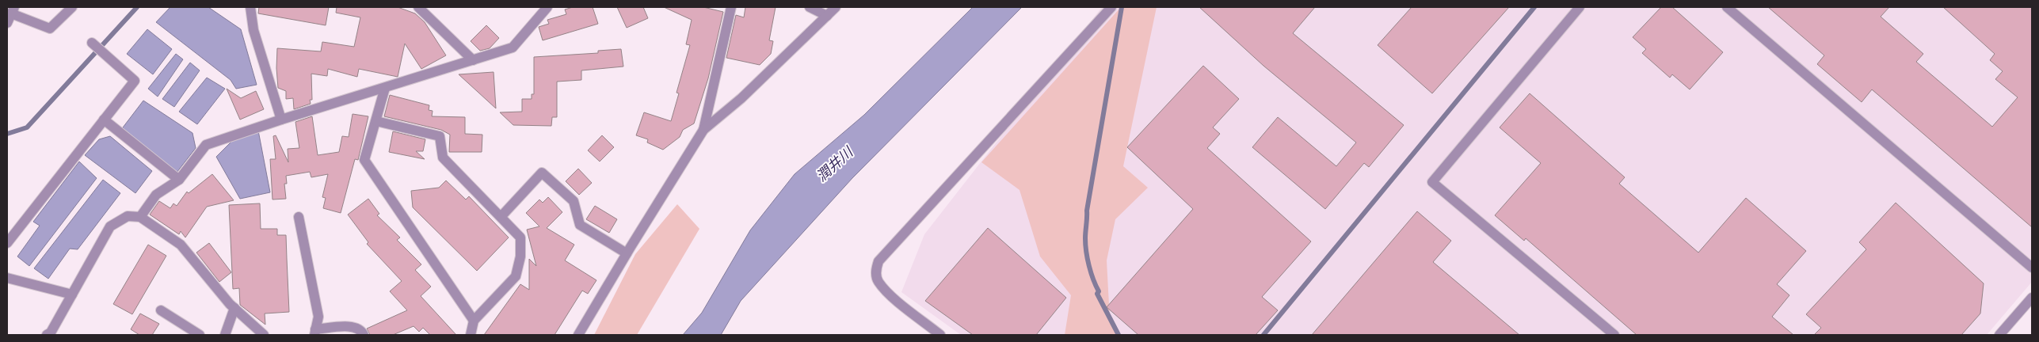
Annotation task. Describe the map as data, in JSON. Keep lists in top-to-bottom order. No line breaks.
{"water":["潤井川"]}
